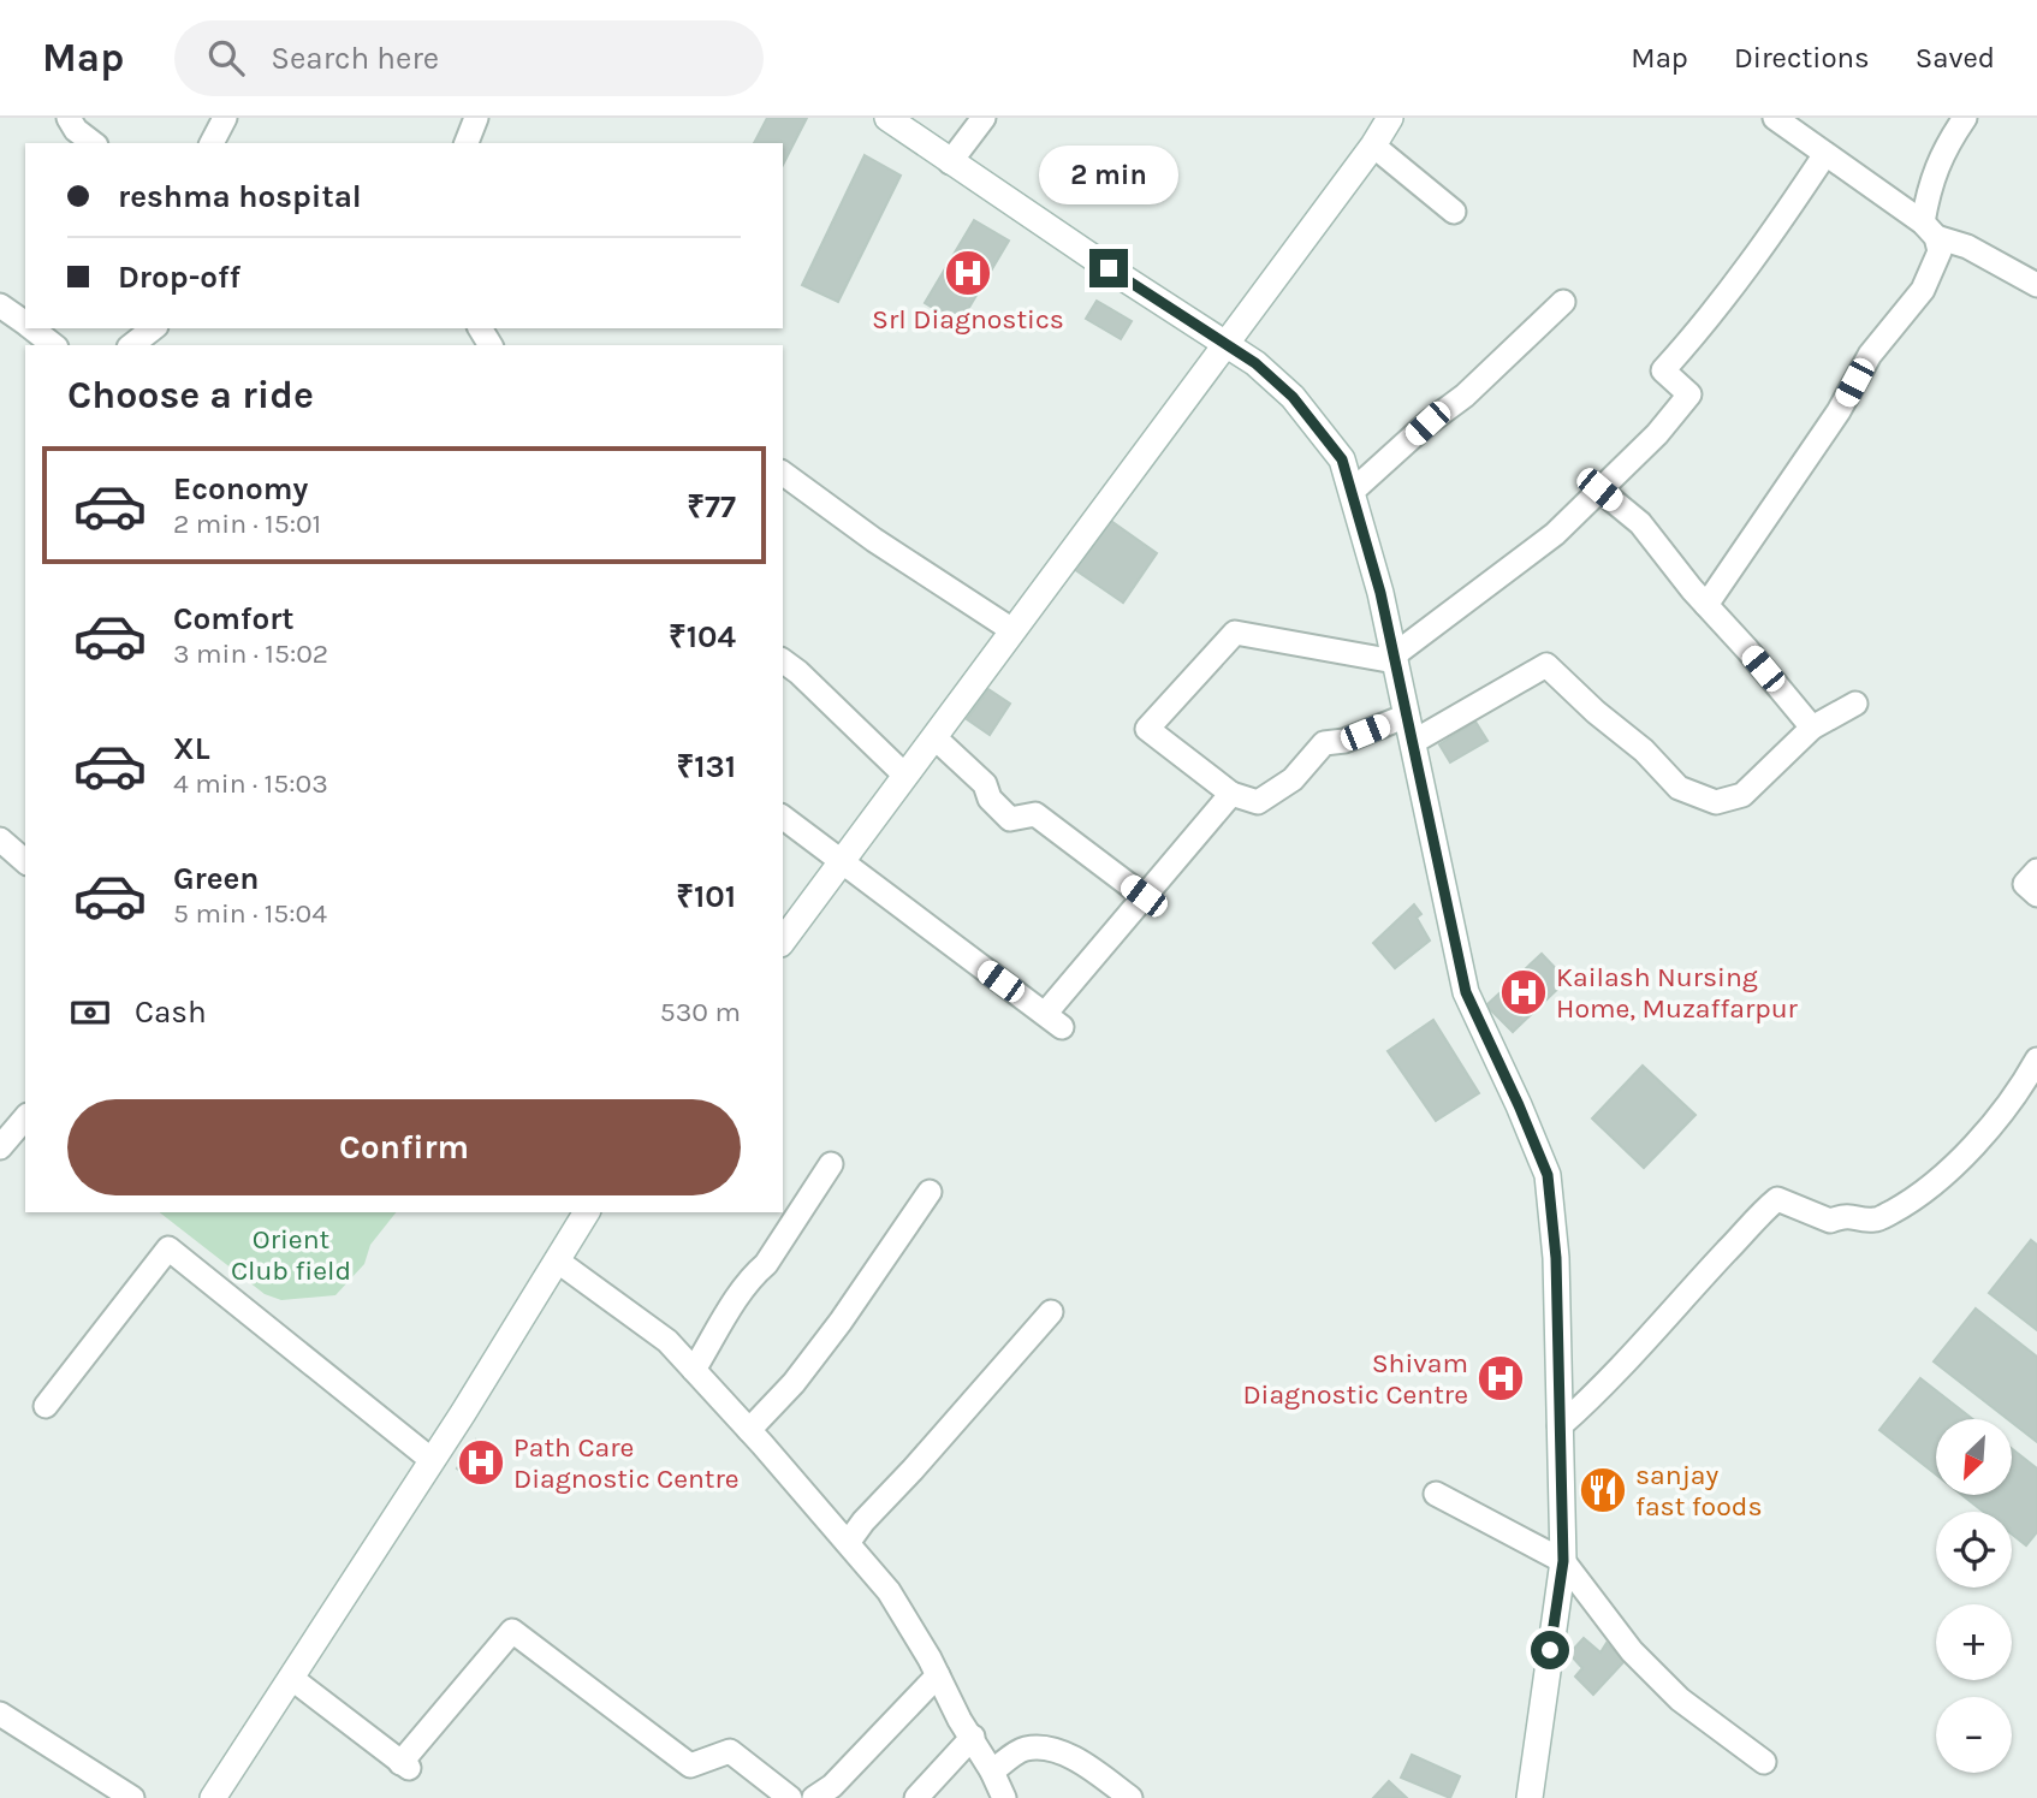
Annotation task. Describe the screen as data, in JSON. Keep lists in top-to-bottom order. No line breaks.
{"parks":["Orient Club field"],"places":{"hospital":["Srl Diagnostics","Kailash Nursing Home, Muzaffarpur","Shivam Diagnostic Centre","Path Care Diagnostic Centre"],"restaurant":["sanjay fast foods"]},"north":"bottom left","page":{"header":"Map","search":"Search here","nav":["Map","Directions","Saved"],"banner":["reshma hospital","Drop-off"],"bubble":"2 min","heading":"Choose a ride","list":[{"name":"Economy","note":"2 min · 15:01","value":"₹77"},{"name":"Comfort","note":"3 min · 15:02","value":"₹104"},{"name":"XL","note":"4 min · 15:03","value":"₹131"},{"name":"Green","note":"5 min · 15:04","value":"₹101"}],"pay":["Cash","530 m"],"buttons":"Confirm","map_buttons":["+","−"]}}
